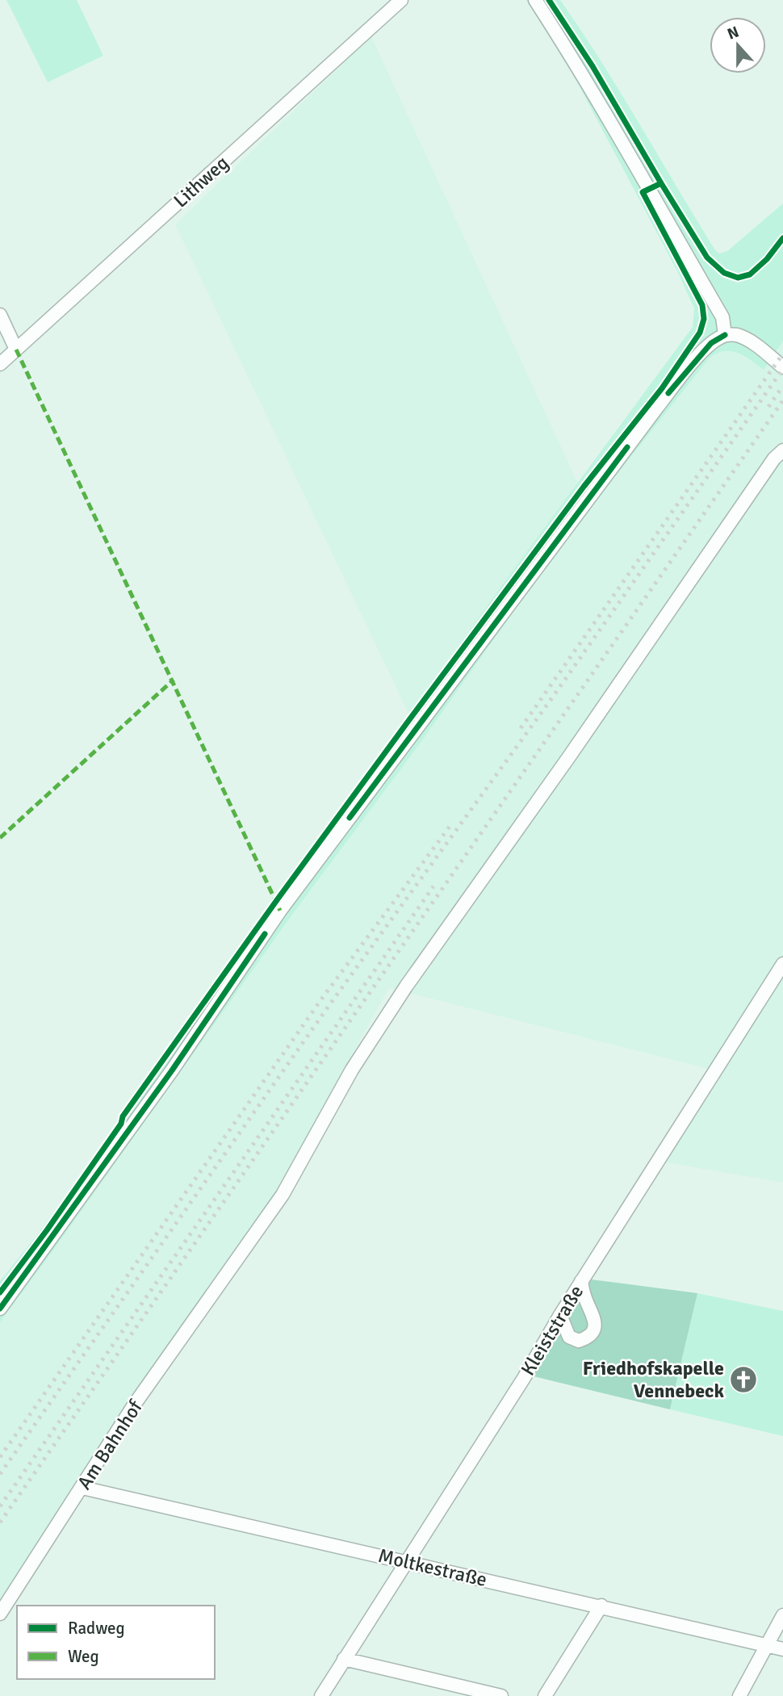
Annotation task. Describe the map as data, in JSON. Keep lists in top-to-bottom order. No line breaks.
{"streets":{"street":["Lithweg","Kleiststraße","Am Bahnhof","Moltkestraße"]},"crossings":[["Kleiststraße","Moltkestraße"],["Am Bahnhof","Moltkestraße"]],"places":{"church":["Friedhofskapelle Vennebeck"]},"legend":["Radweg","Weg"],"north":"top"}
